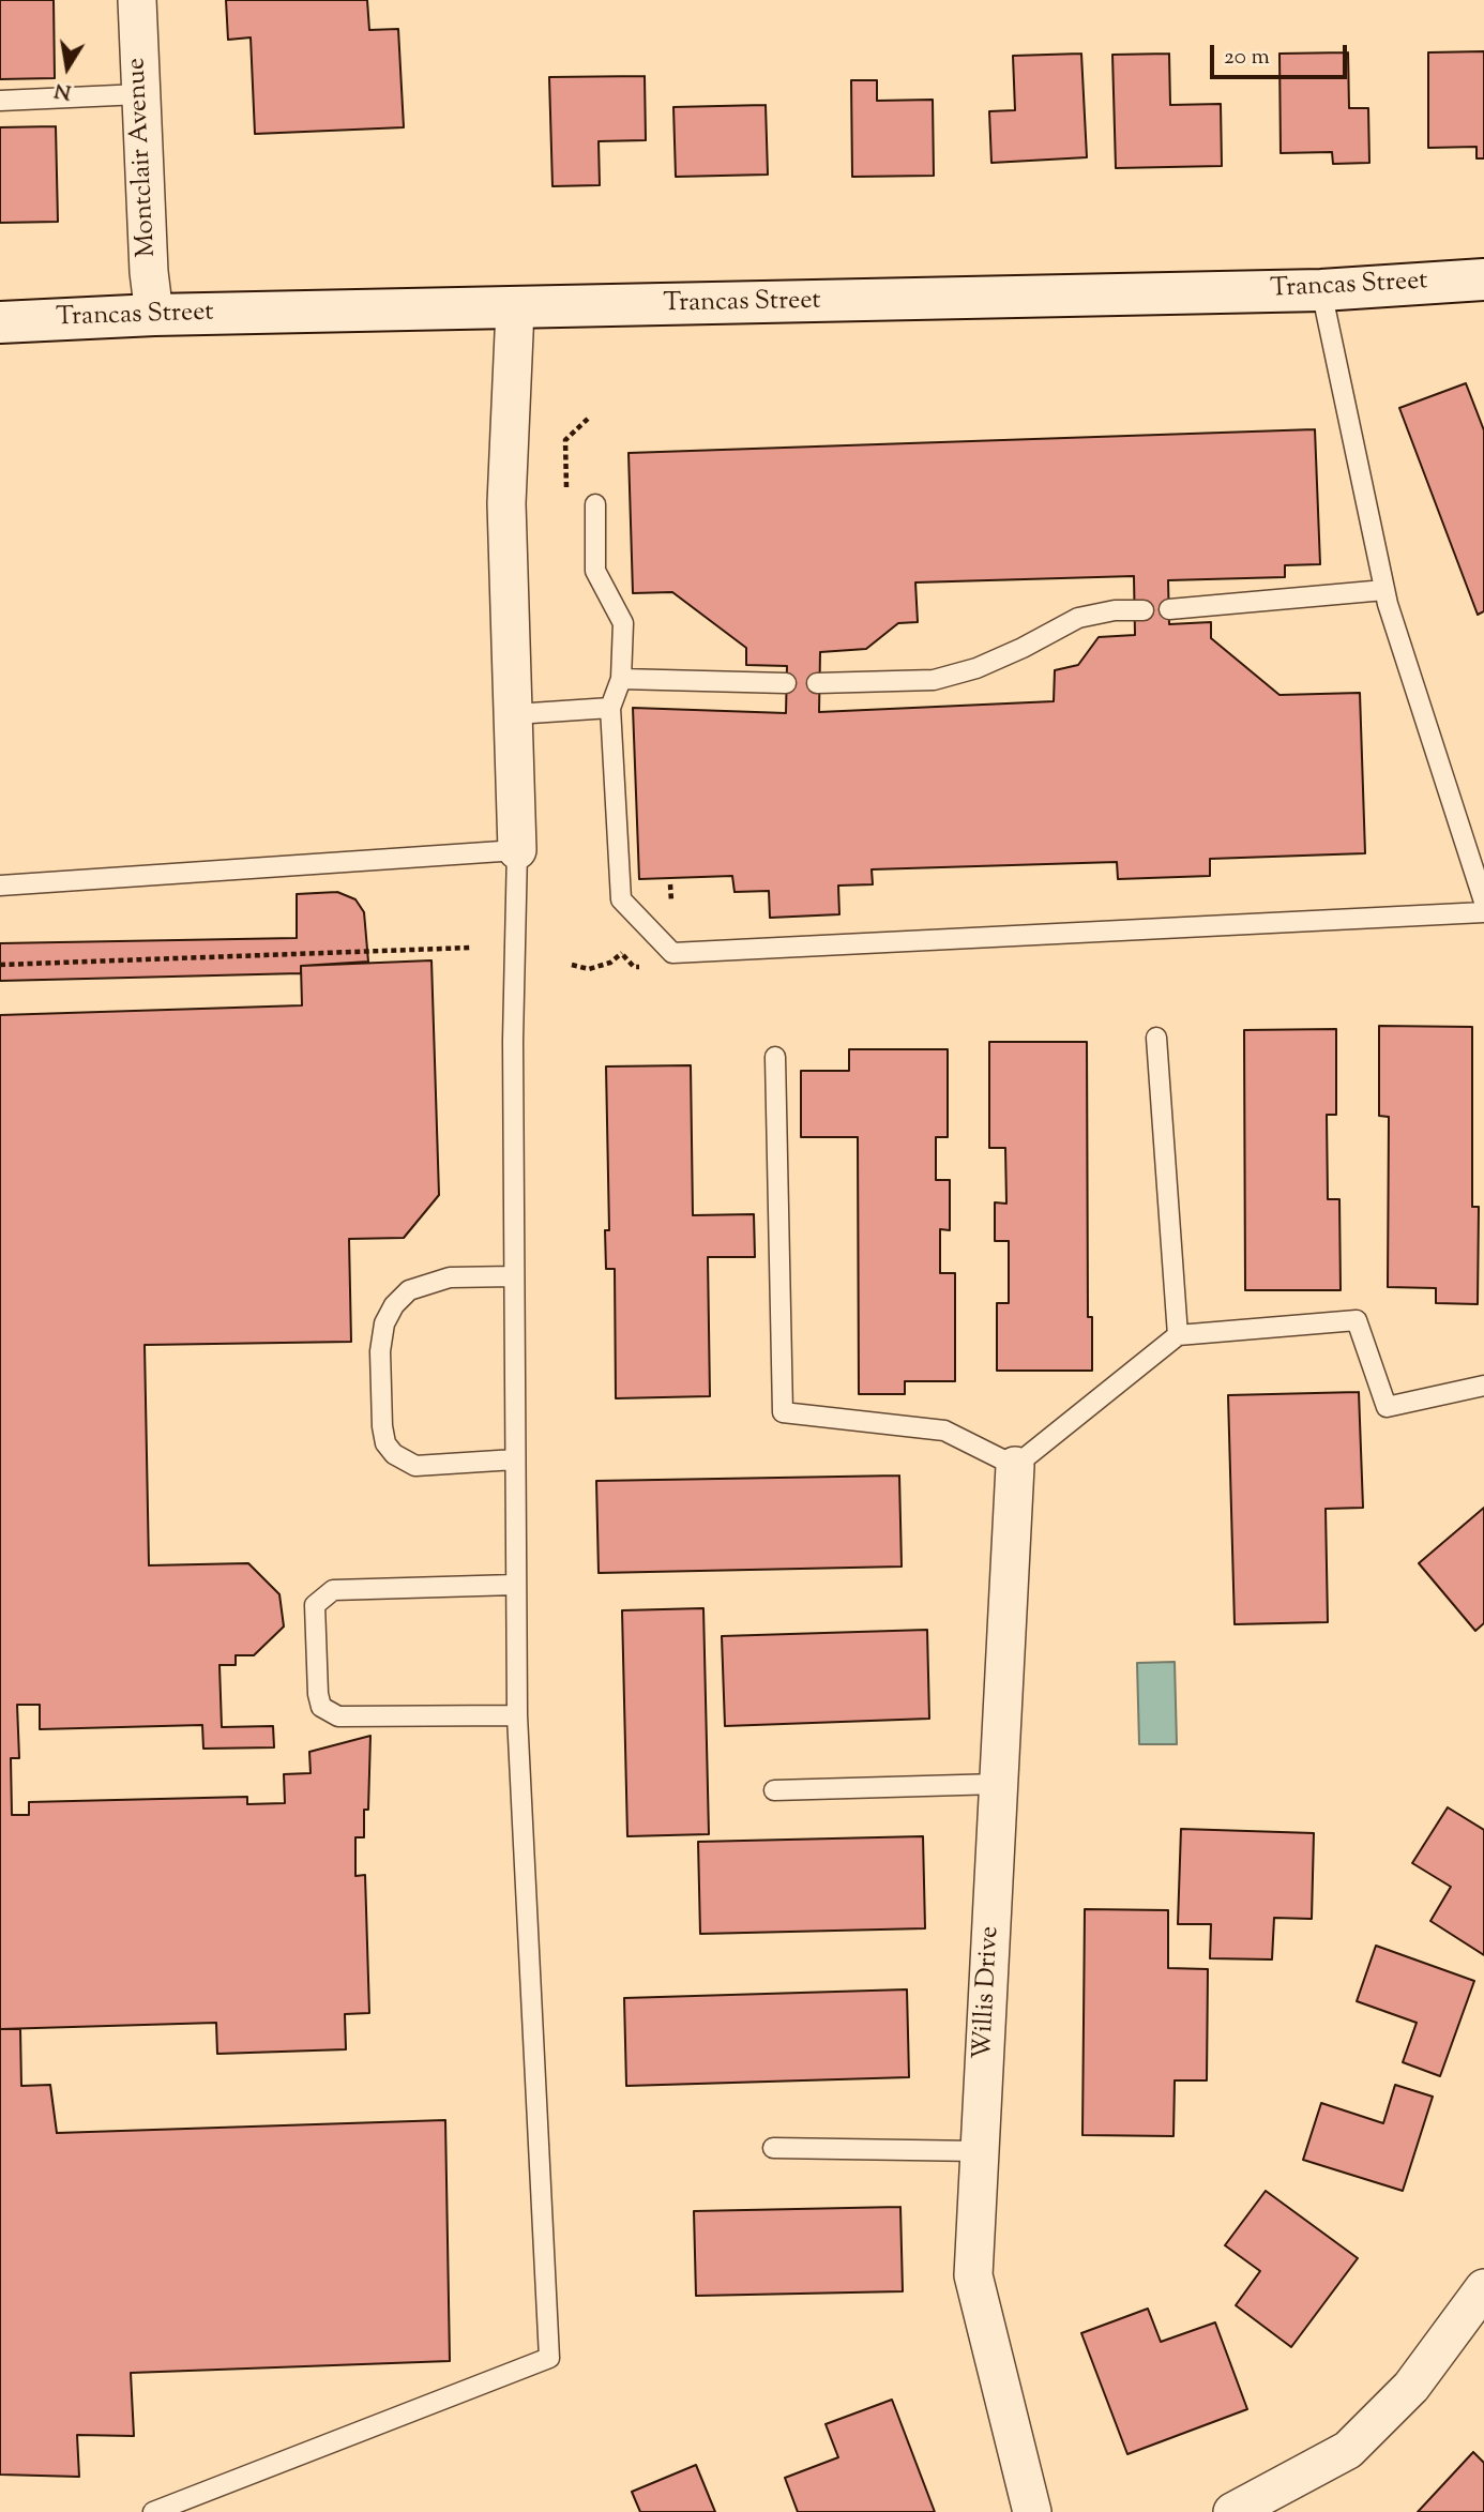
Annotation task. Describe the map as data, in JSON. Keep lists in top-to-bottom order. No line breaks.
{"streets":{"main road":["Trancas Street"],"street":["Montclair Avenue","Willis Drive"]},"crossings":[["Montclair Avenue","Trancas Street"]],"scale_bar":"20 m","north":"bottom"}
